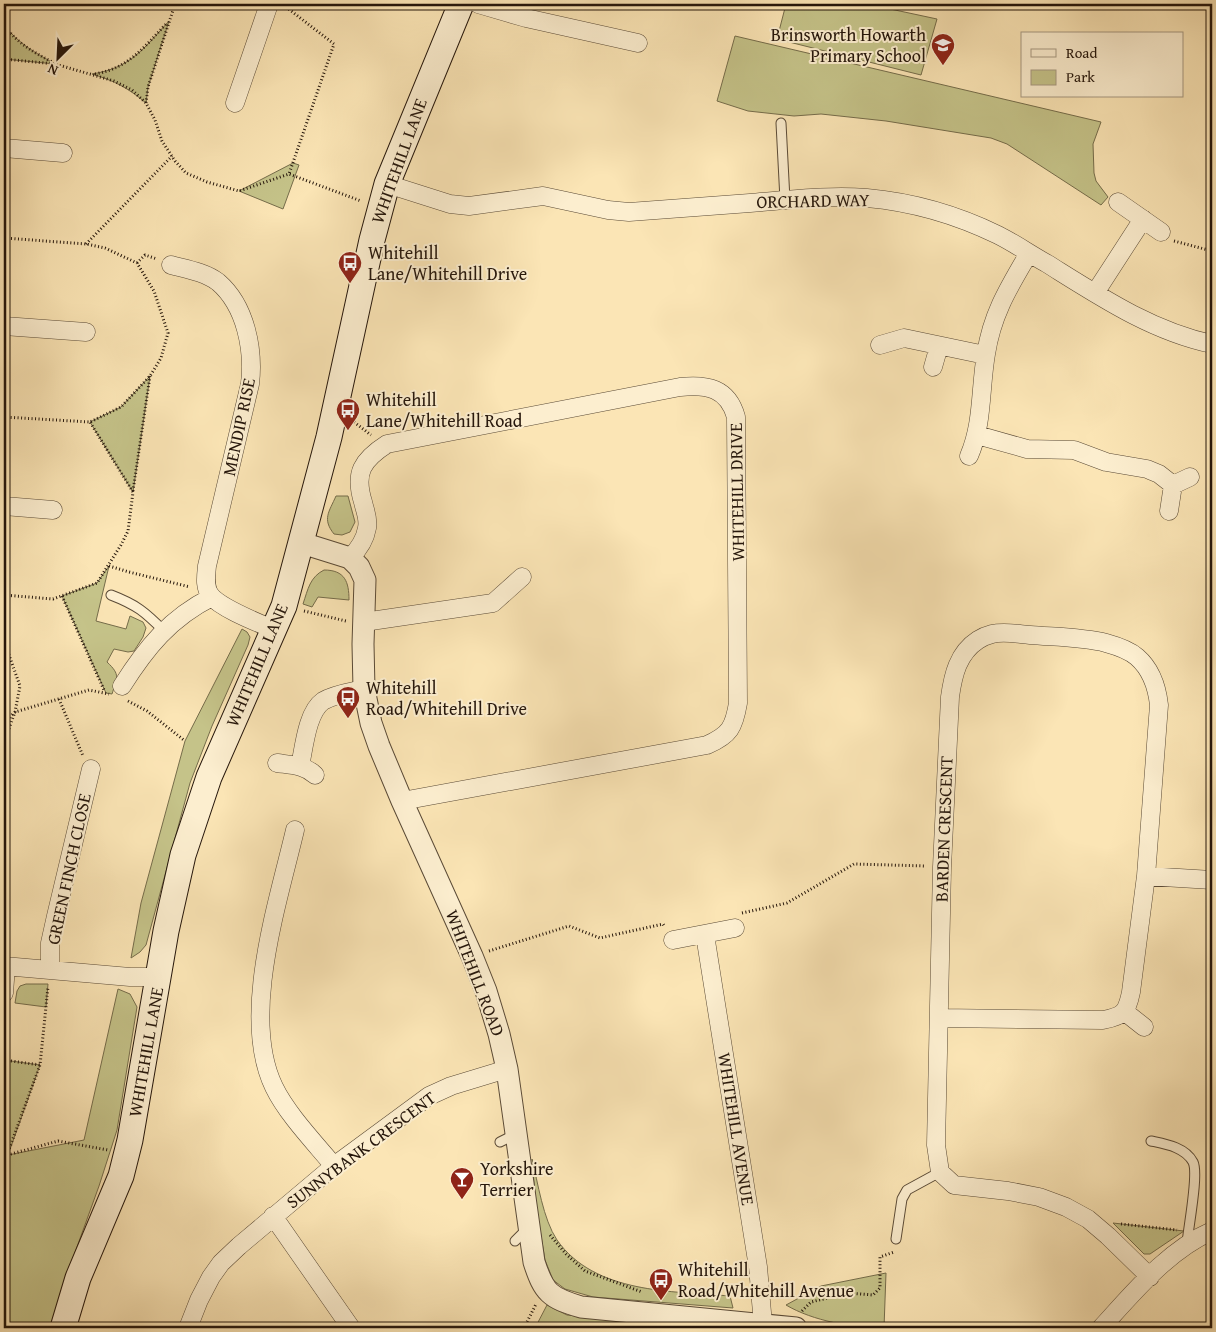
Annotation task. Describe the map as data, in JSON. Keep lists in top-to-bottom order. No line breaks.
{"streets":{"main road":["WHITEHILL LANE"],"street":["ORCHARD WAY","MENDIP RISE","WHITEHILL DRIVE","BARDEN CRESCENT","GREEN FINCH CLOSE","WHITEHILL ROAD","WHITEHILL AVENUE","SUNNYBANK CRESCENT"]},"crossings":[["WHITEHILL LANE","ORCHARD WAY"],["WHITEHILL DRIVE","WHITEHILL ROAD"],["WHITEHILL ROAD","SUNNYBANK CRESCENT"]],"places":{"school or university":["Brinsworth Howarth Primary School"],"bus stop":["Whitehill Lane/Whitehill Drive","Whitehill Lane/Whitehill Road","Whitehill Road/Whitehill Drive","Whitehill Road/Whitehill Avenue"],"bar":["Yorkshire Terrier"]},"legend":["Road","Park"],"north":"bottom left"}
